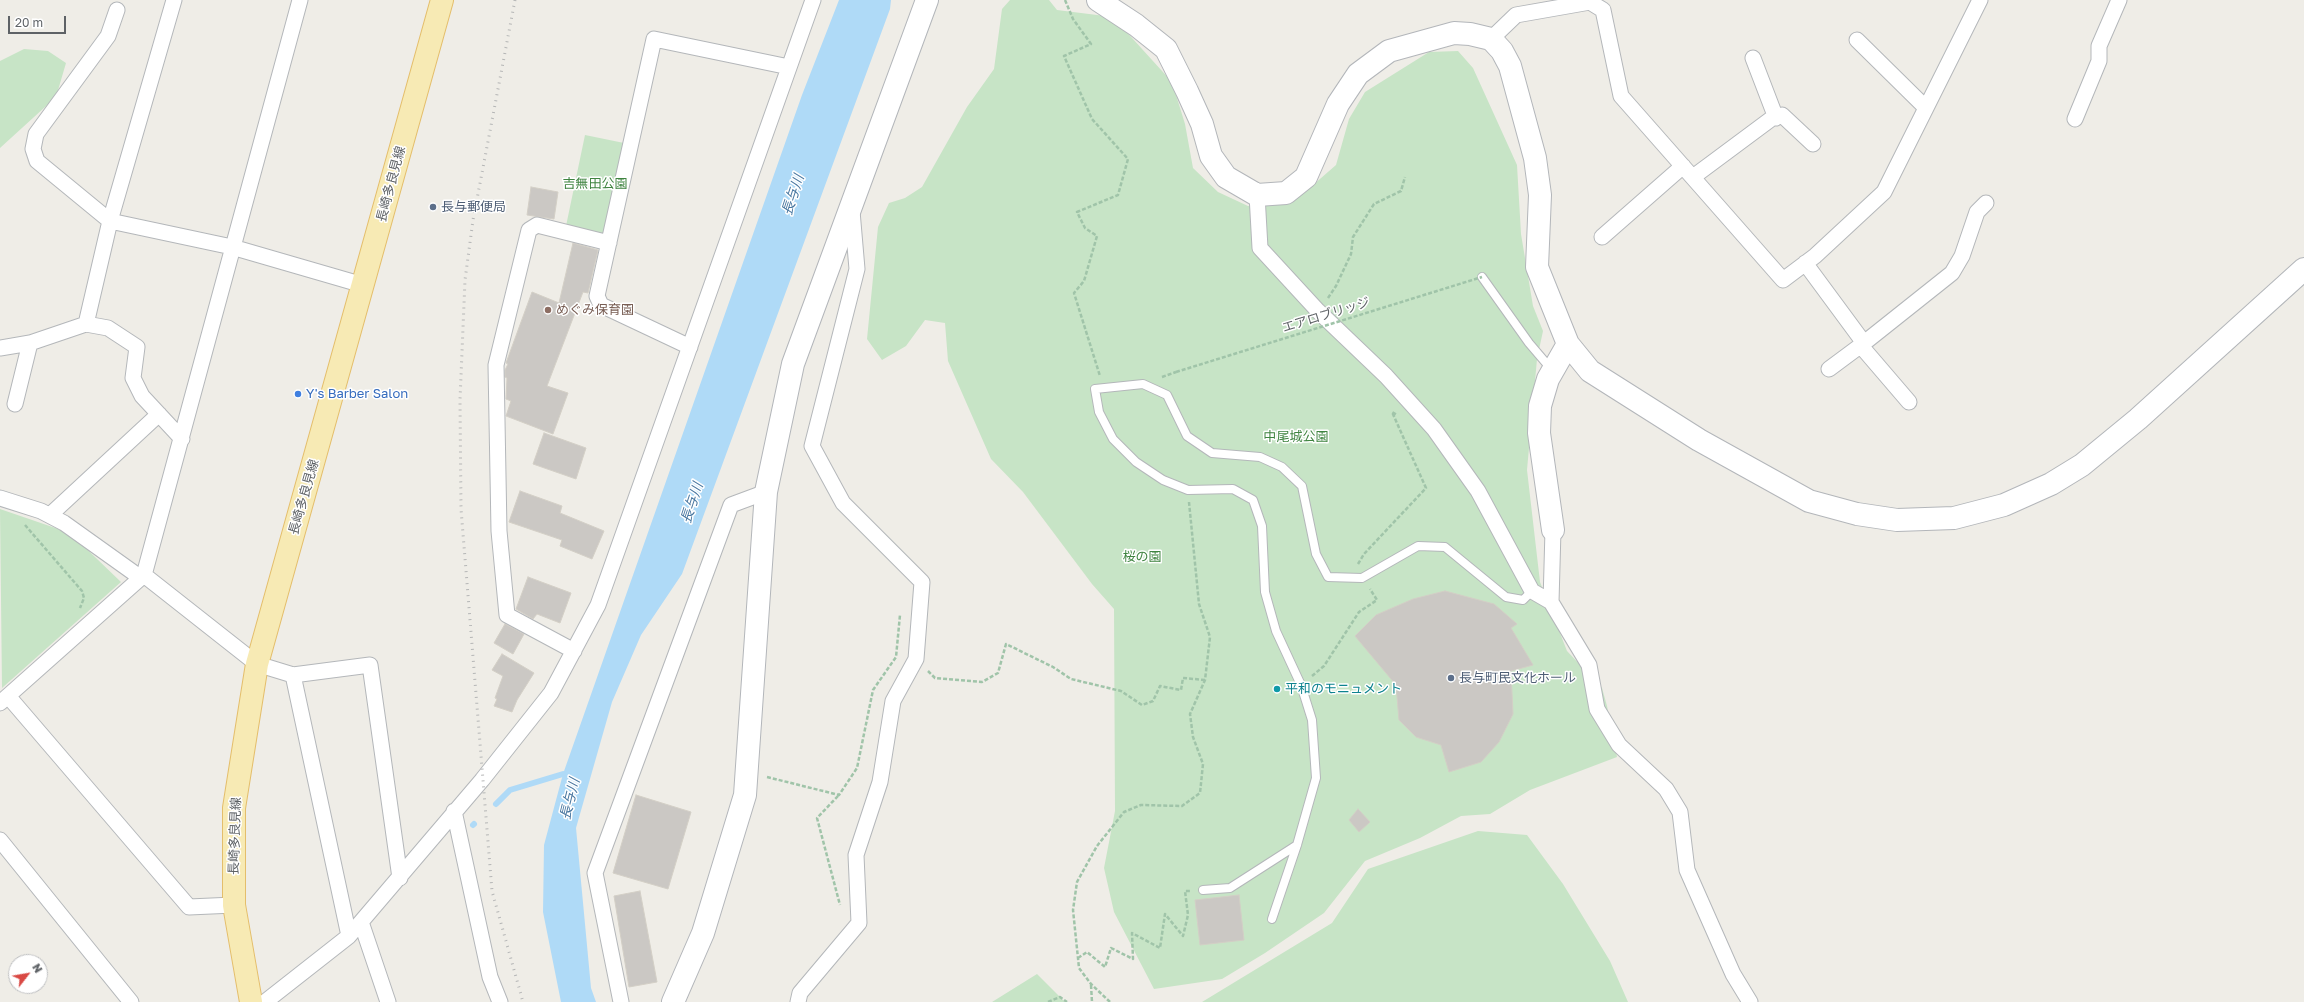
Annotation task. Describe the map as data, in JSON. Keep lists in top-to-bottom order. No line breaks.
{"streets":{"main road":["長崎多良見線"],"path":["エアロブリッジ"]},"water":["長与川"],"parks":["吉無田公園","中尾城公園","桜の園"],"places":["長与郵便局","めぐみ保育園","Y's Barber Salon","長与町民文化ホール","平和のモニュメント"],"scale_bar":"20 m","north":"top right"}
